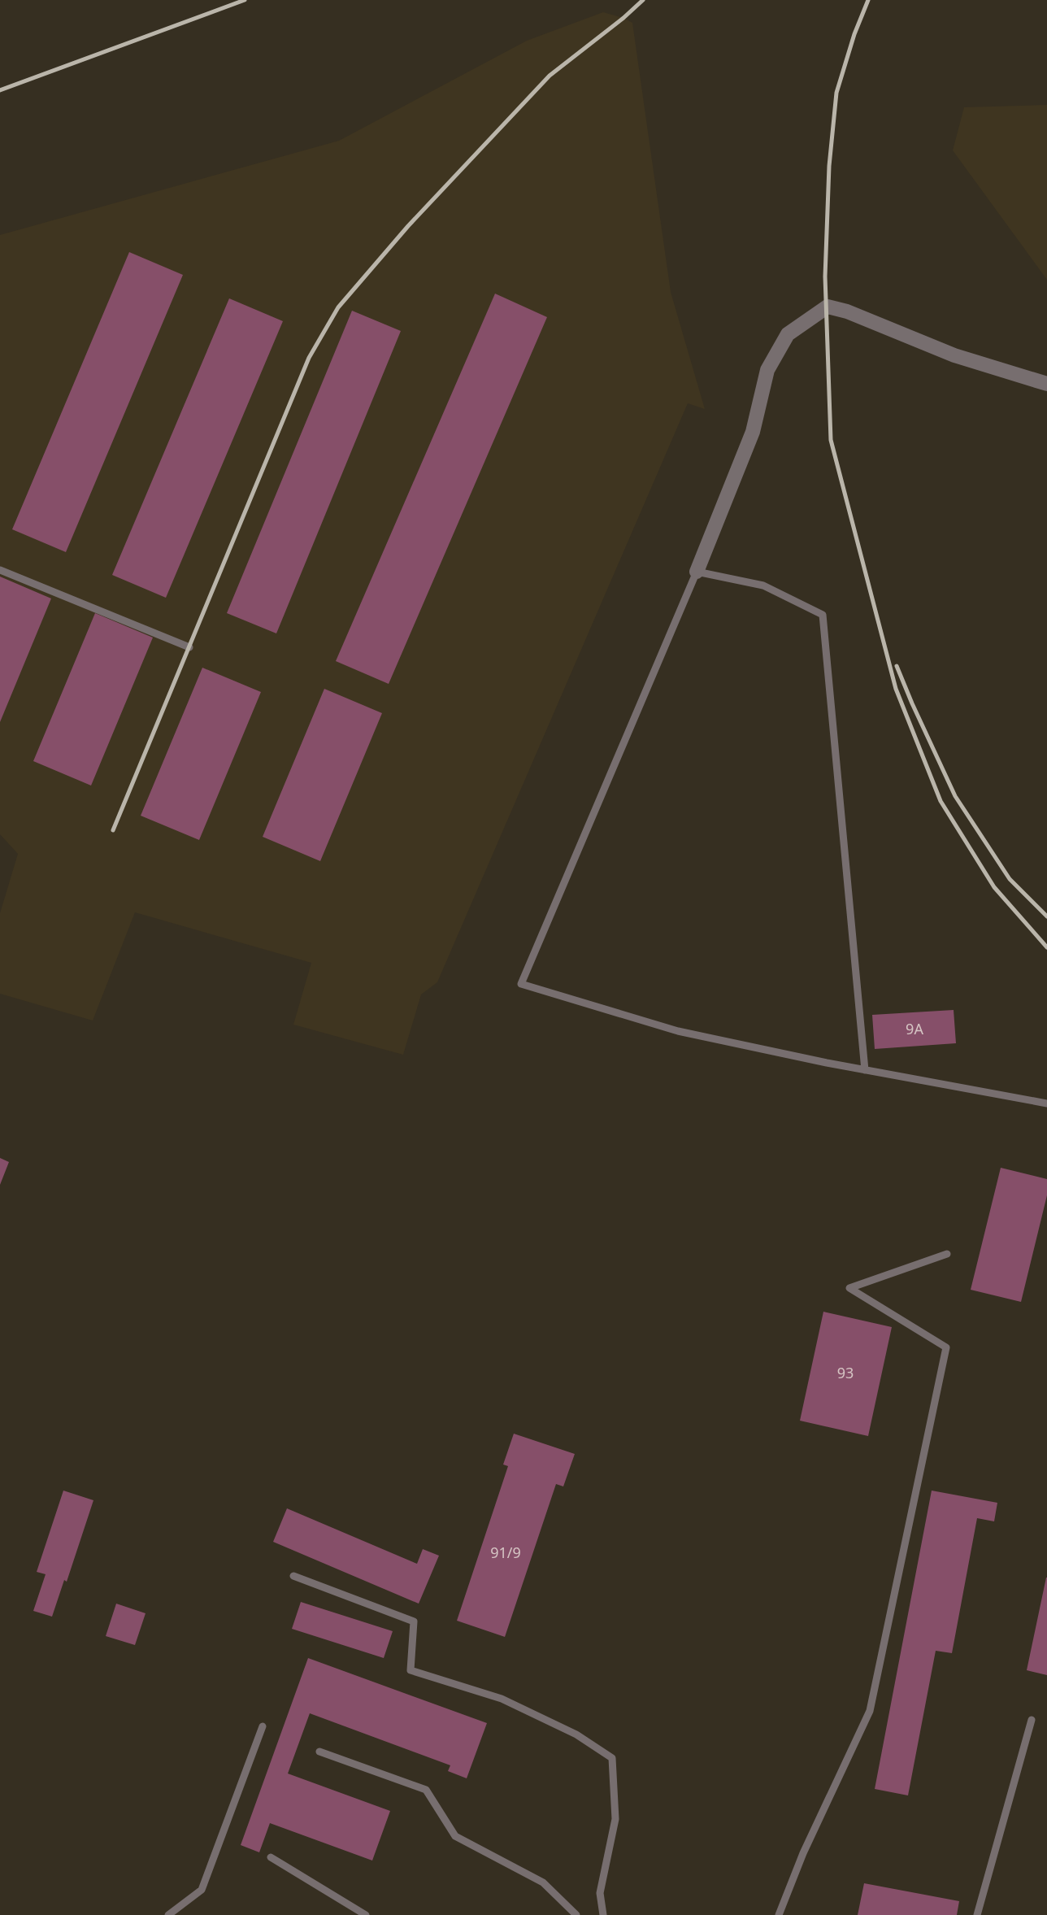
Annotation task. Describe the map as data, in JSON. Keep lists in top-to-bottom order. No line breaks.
{"house_numbers":["9А","93","91/9"]}
